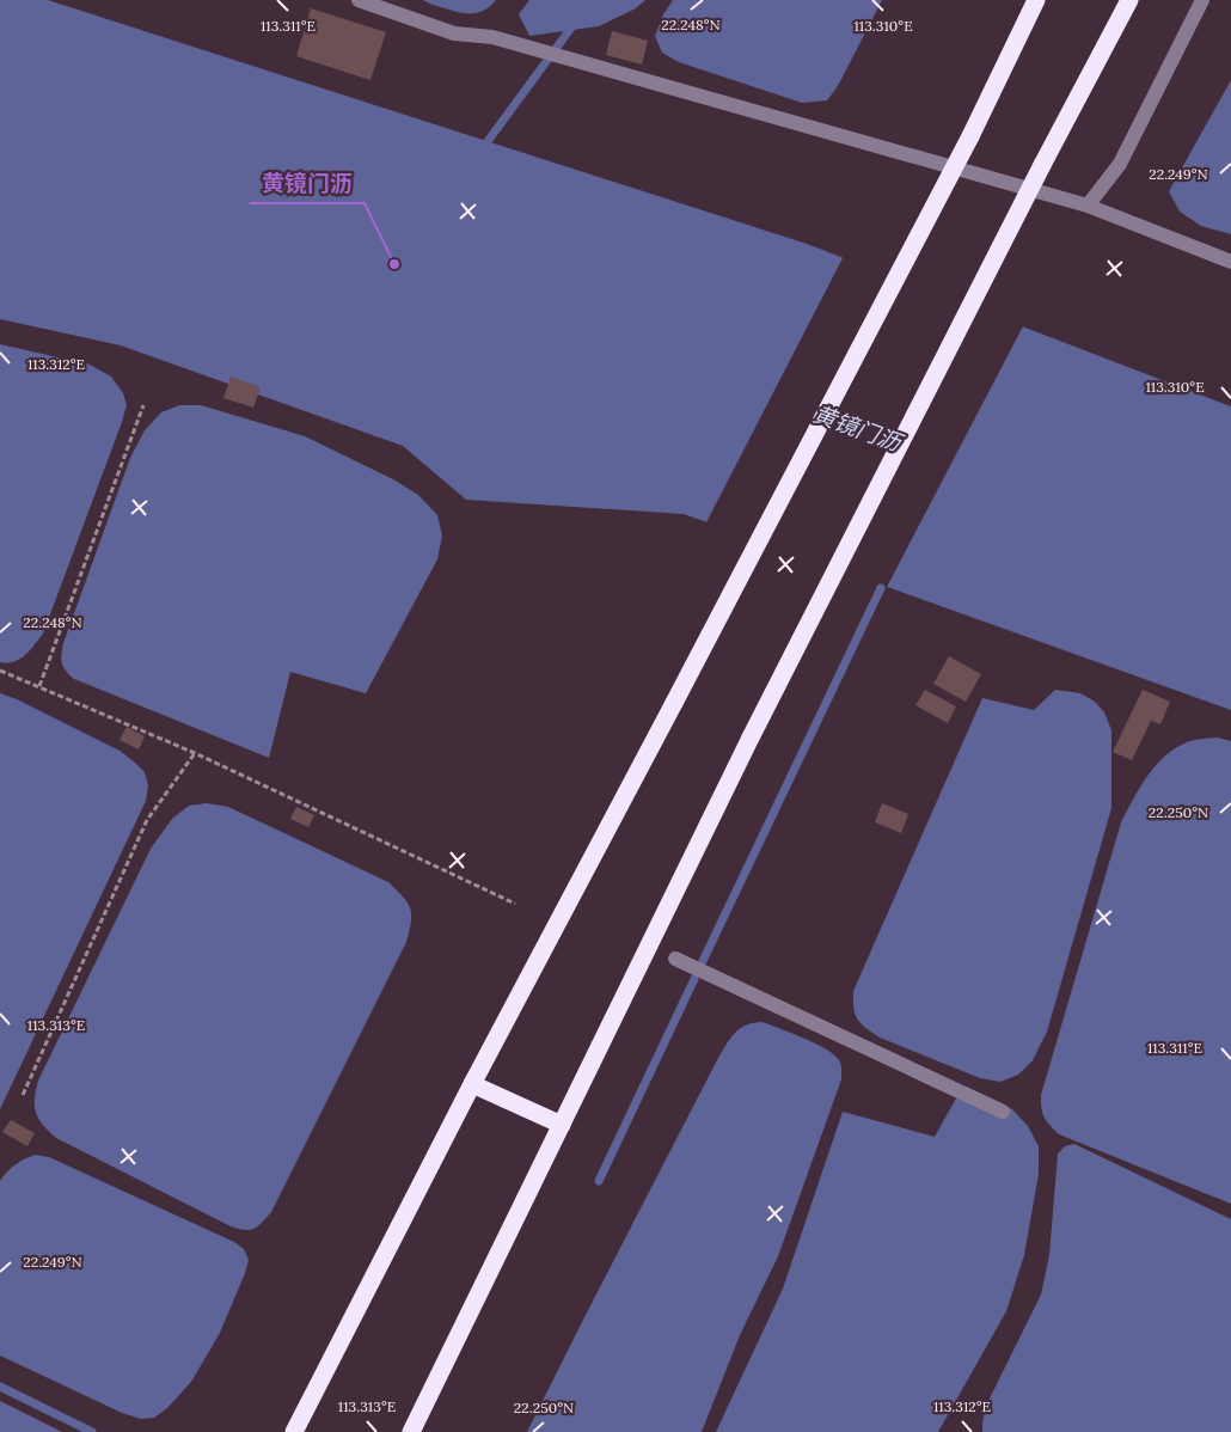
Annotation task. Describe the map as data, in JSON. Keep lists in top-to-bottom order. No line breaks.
{"water":["黄镜门沥"],"places":["黄镜门沥"],"coordinates":["22.248°N","113.311°E","113.310°E","22.249°N","113.312°E","22.250°N","113.313°E"]}
